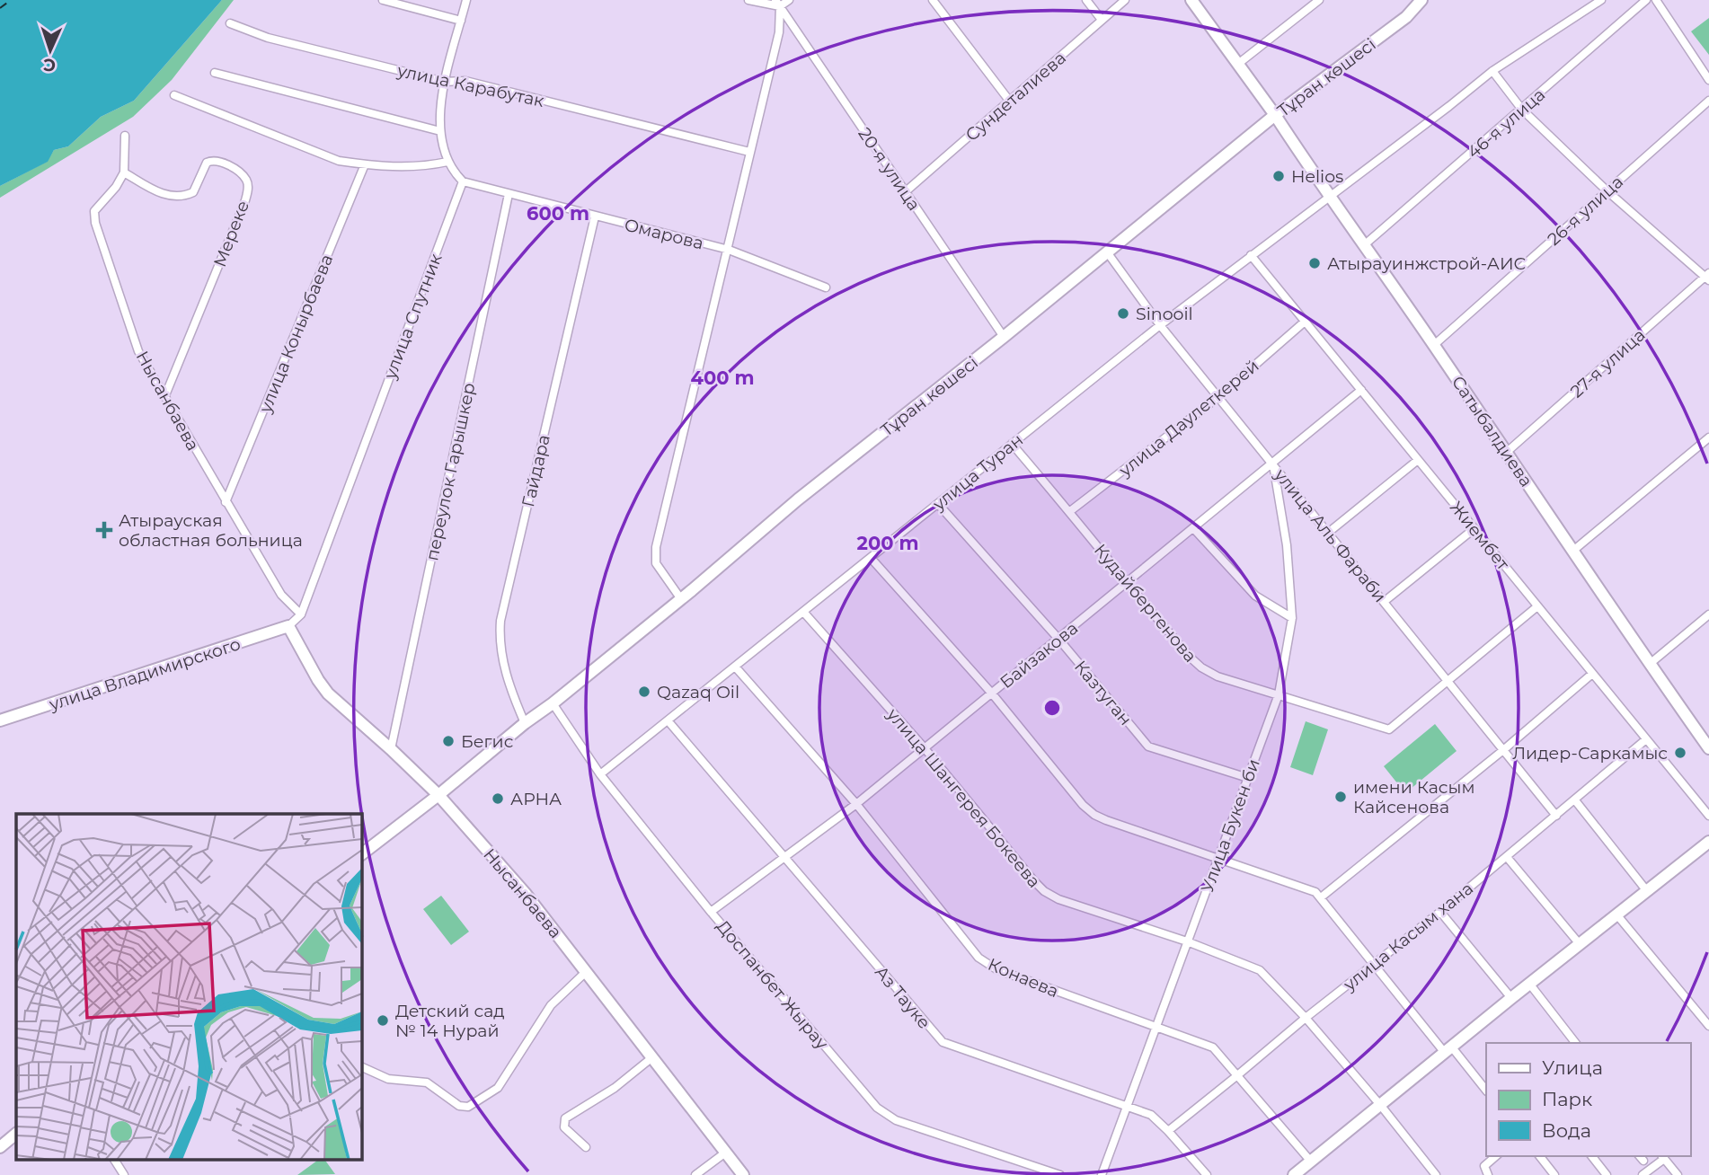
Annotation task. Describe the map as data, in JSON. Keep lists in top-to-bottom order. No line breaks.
{"streets":{"street":["Тұран көшесі","улица Карабутак","Сундеталиева","46-я улица","20-я улица","26-я улица","Мереке","Омарова","улица Спутник","улица Конырбаева","27-я улица","Нысанбаева","улица Даулеткерей","Сатыбалдиева","Гайдара","переулок Гарышкер","улица Туран","улица Аль Фараби","Жиембет","Кудайбергенова","Байзакова","улица Владимирского","Казтуган","улица Шангерея Бокеева","Улица Букен би","улица Касым хана","Конаева","Доспанбет Жырау","Аз Тауке"]},"crossings":[["Тұран көшесі","20-я улица"],["Тұран көшесі","Нысанбаева"],["Тұран көшесі","Сатыбалдиева"],["Тұран көшесі","Гайдара"],["Тұран көшесі","улица Аль Фараби"],["Тұран көшесі","Доспанбет Жырау"],["Сундеталиева","20-я улица"],["46-я улица","Сатыбалдиева"],["26-я улица","Сатыбалдиева"],["Мереке","Нысанбаева"],["Омарова","улица Спутник"],["Омарова","Гайдара"],["Омарова","переулок Гарышкер"],["улица Спутник","Нысанбаева"],["улица Спутник","улица Владимирского"],["улица Конырбаева","Нысанбаева"],["27-я улица","Сатыбалдиева"],["Нысанбаева","переулок Гарышкер"],["Нысанбаева","улица Владимирского"],["улица Даулеткерей","улица Аль Фараби"],["улица Даулеткерей","Жиембет"],["улица Даулеткерей","Кудайбергенова"],["Сатыбалдиева","улица Туран"],["улица Туран","улица Аль Фараби"],["улица Туран","Жиембет"],["улица Туран","Кудайбергенова"],["улица Туран","Казтуган"],["улица Туран","улица Шангерея Бокеева"],["улица Туран","Конаева"],["улица Туран","Доспанбет Жырау"],["улица Туран","Аз Тауке"],["улица Аль Фараби","Кудайбергенова"],["улица Аль Фараби","Байзакова"],["улица Аль Фараби","Улица Букен би"],["улица Аль Фараби","улица Касым хана"],["Жиембет","Байзакова"],["Жиембет","улица Касым хана"],["Кудайбергенова","Байзакова"],["Кудайбергенова","Улица Букен би"],["Байзакова","Казтуган"],["Байзакова","улица Шангерея Бокеева"],["Байзакова","Улица Букен би"],["Байзакова","Конаева"],["Байзакова","Доспанбет Жырау"],["Байзакова","Аз Тауке"],["Казтуган","Улица Букен би"],["улица Шангерея Бокеева","Улица Букен би"],["улица Шангерея Бокеева","улица Касым хана"],["Улица Букен би","Конаева"],["Улица Букен би","Аз Тауке"],["улица Касым хана","Конаева"],["улица Касым хана","Аз Тауке"]],"places":{"other":["Helios","Атырауинжстрой-АИС","Sinooil","Qazaq Oil","Бегис","Лидер-Саркамыс","имени Касым Кайсенова","АРНА","Детский сад № 14 Нурай"],"health":["Атырауская областная больница"]},"legend":["Улица","Парк","Вода"],"north":"bottom","rings":["600 m","400 m","200 m"]}
